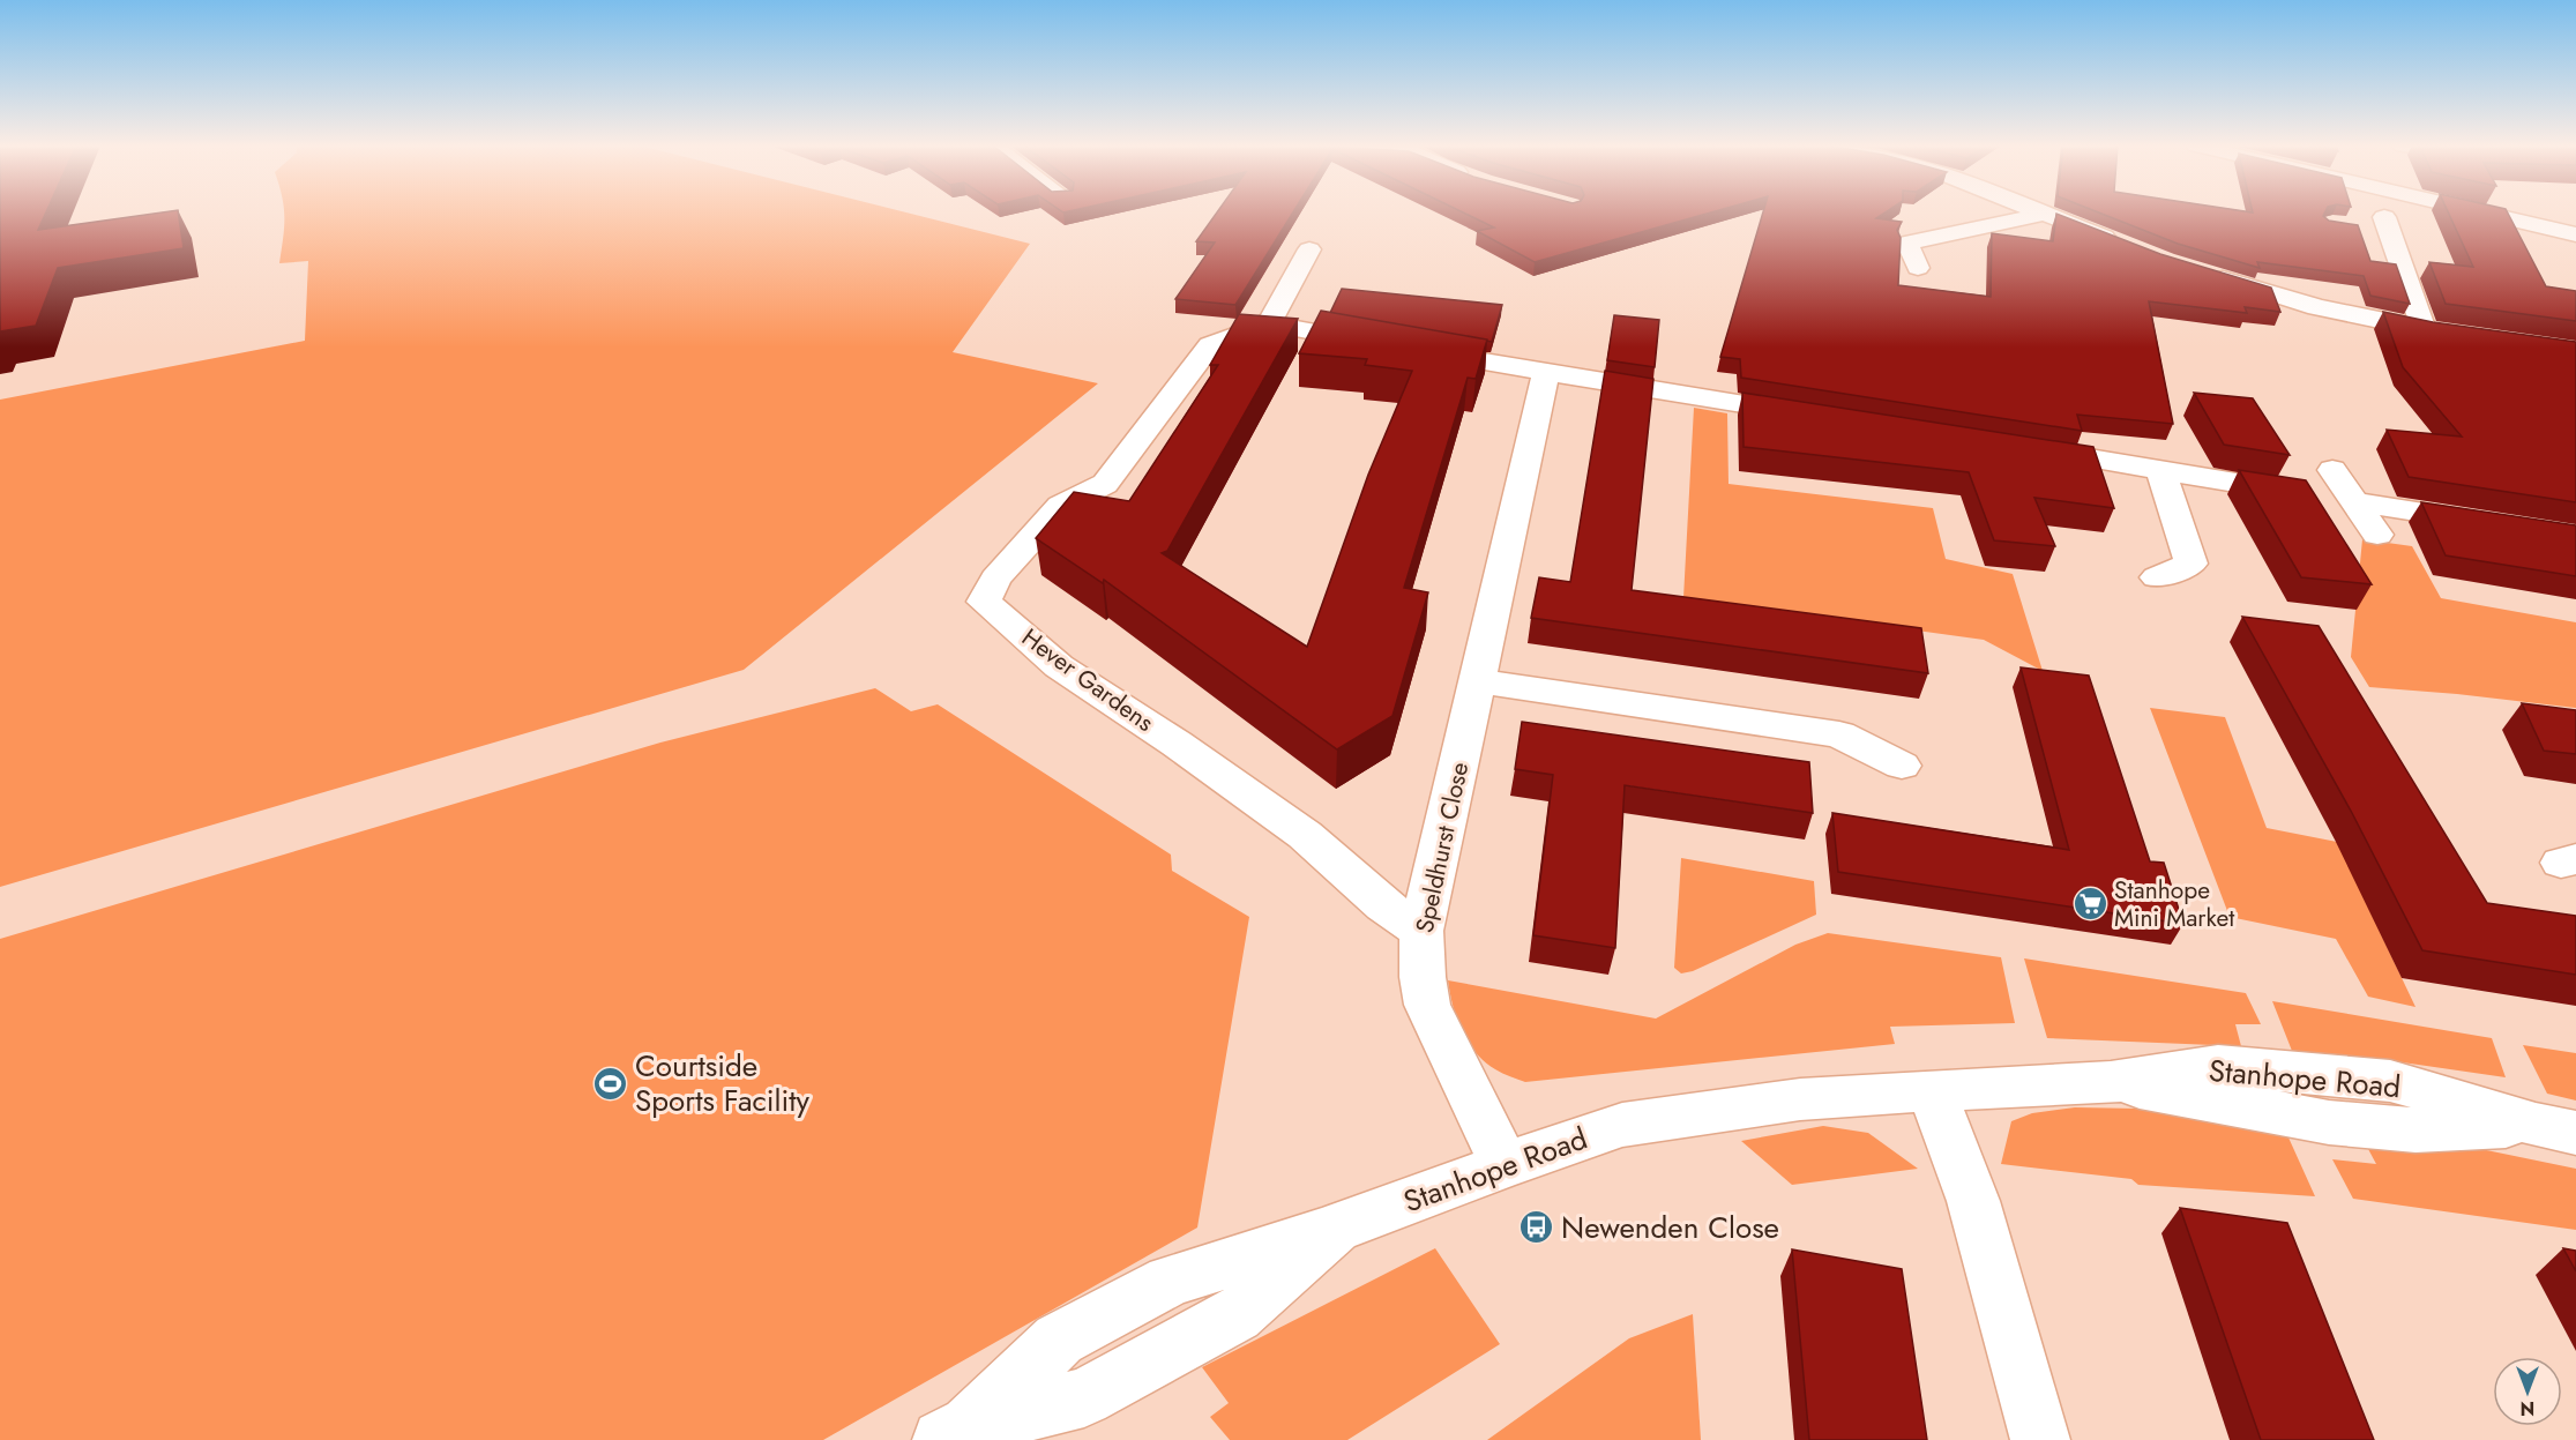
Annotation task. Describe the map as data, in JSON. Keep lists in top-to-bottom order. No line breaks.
{"streets":{"street":["Hever Gardens","Speldhurst Close","Stanhope Road"]},"crossings":[["Hever Gardens","Speldhurst Close"],["Speldhurst Close","Stanhope Road"]],"places":{"supermarket":["Stanhope Mini Market"],"sports":["Courtside Sports Facility"],"bus stop":["Newenden Close"]},"north":"bottom"}
